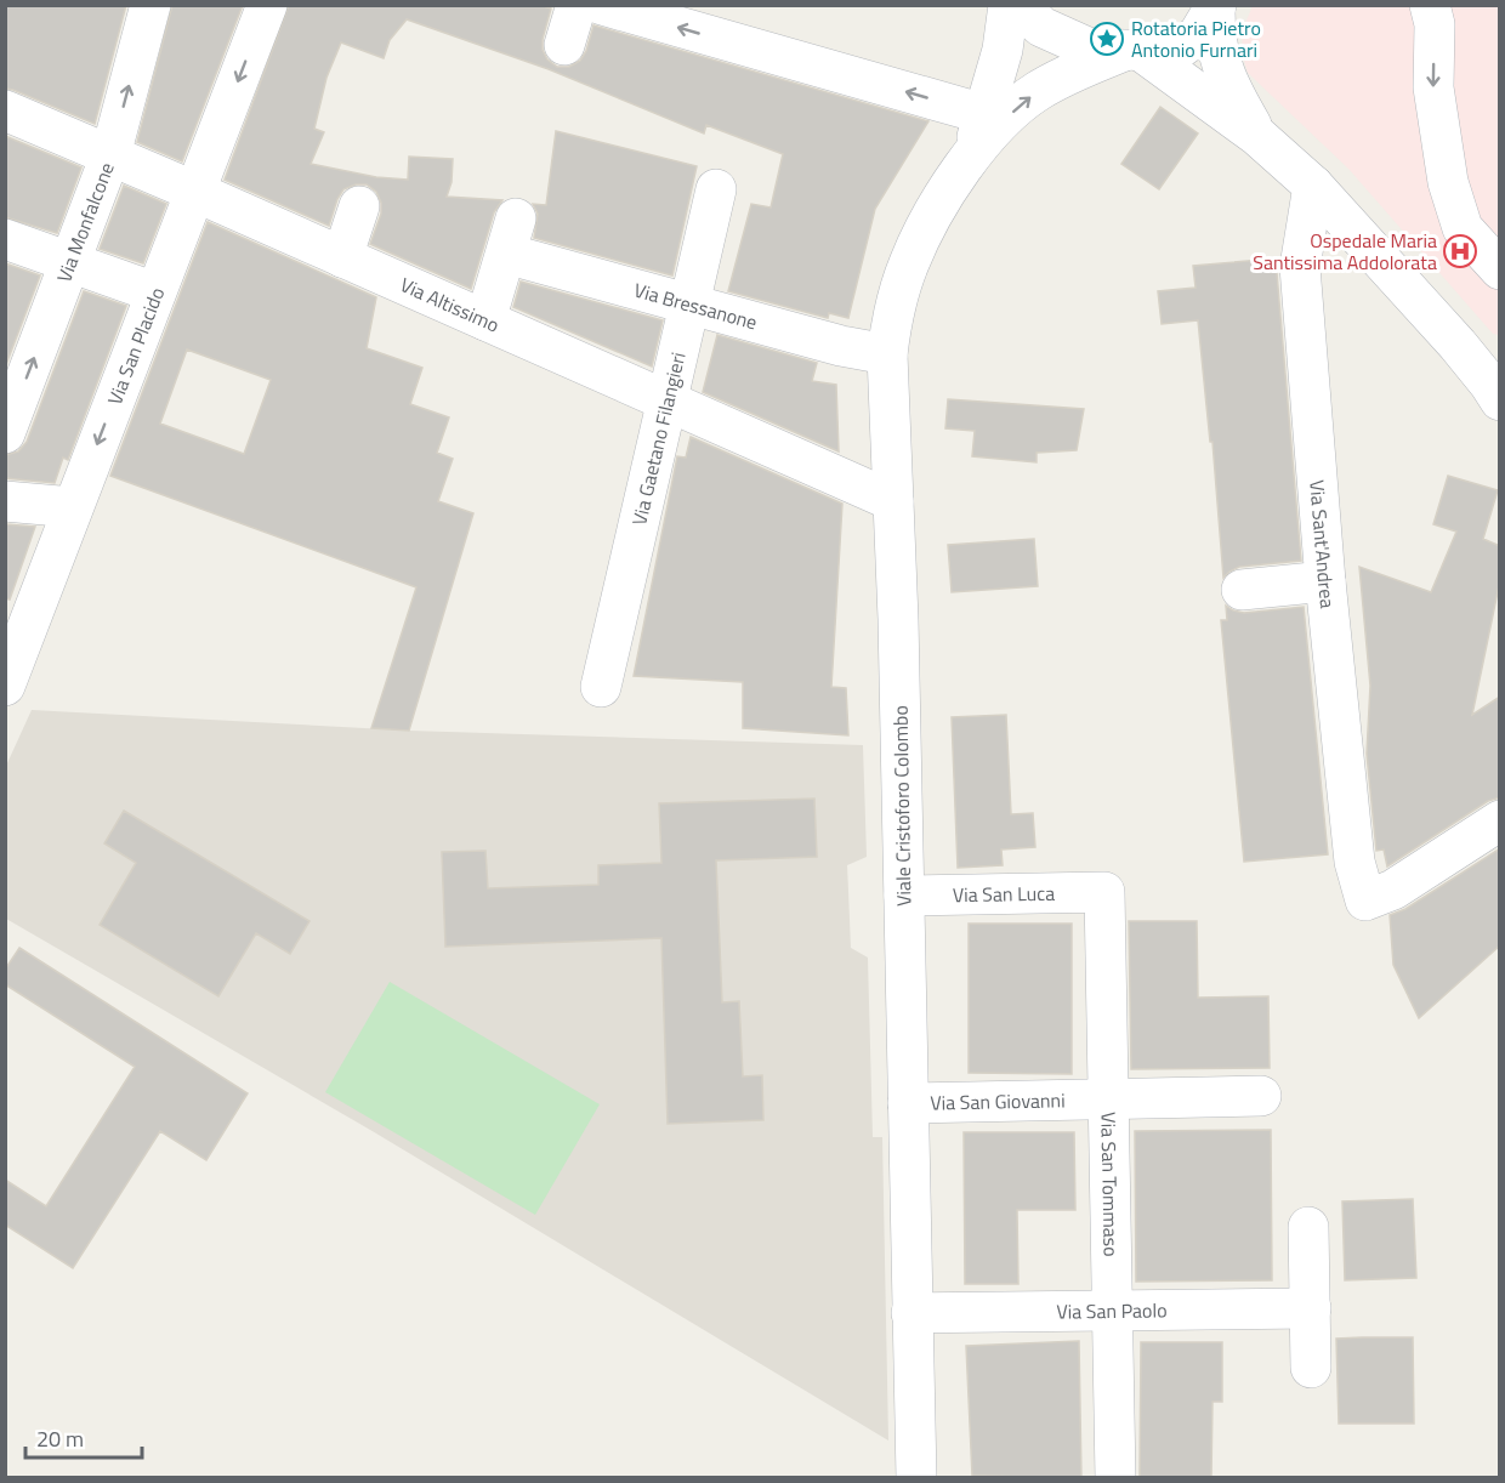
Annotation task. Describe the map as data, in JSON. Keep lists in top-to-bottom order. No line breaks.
{"streets":{"street":["Via Monfalcone","Via Altissimo","Via Bressanone","Via San Placido","Via Gaetano Filangieri","Via Sant'Andrea","Viale Cristoforo Colombo","Via San Luca","Via San Giovanni","Via San Tommaso","Via San Paolo"]},"crossings":[["Via Monfalcone","Via Altissimo"],["Via Altissimo","Via Bressanone"],["Via Altissimo","Via San Placido"],["Via Altissimo","Via Gaetano Filangieri"],["Via Altissimo","Viale Cristoforo Colombo"],["Via Bressanone","Via Gaetano Filangieri"],["Via Bressanone","Viale Cristoforo Colombo"],["Viale Cristoforo Colombo","Via San Luca"],["Viale Cristoforo Colombo","Via San Giovanni"],["Viale Cristoforo Colombo","Via San Paolo"],["Via San Luca","Via San Tommaso"],["Via San Giovanni","Via San Tommaso"],["Via San Tommaso","Via San Paolo"]],"one_way":["Via Monfalcone","Via San Placido"],"places":{"place":["Rotatoria Pietro Antonio Furnari"],"hospital":["Ospedale Maria Santissima Addolorata"]},"scale_bar":"20 m"}
